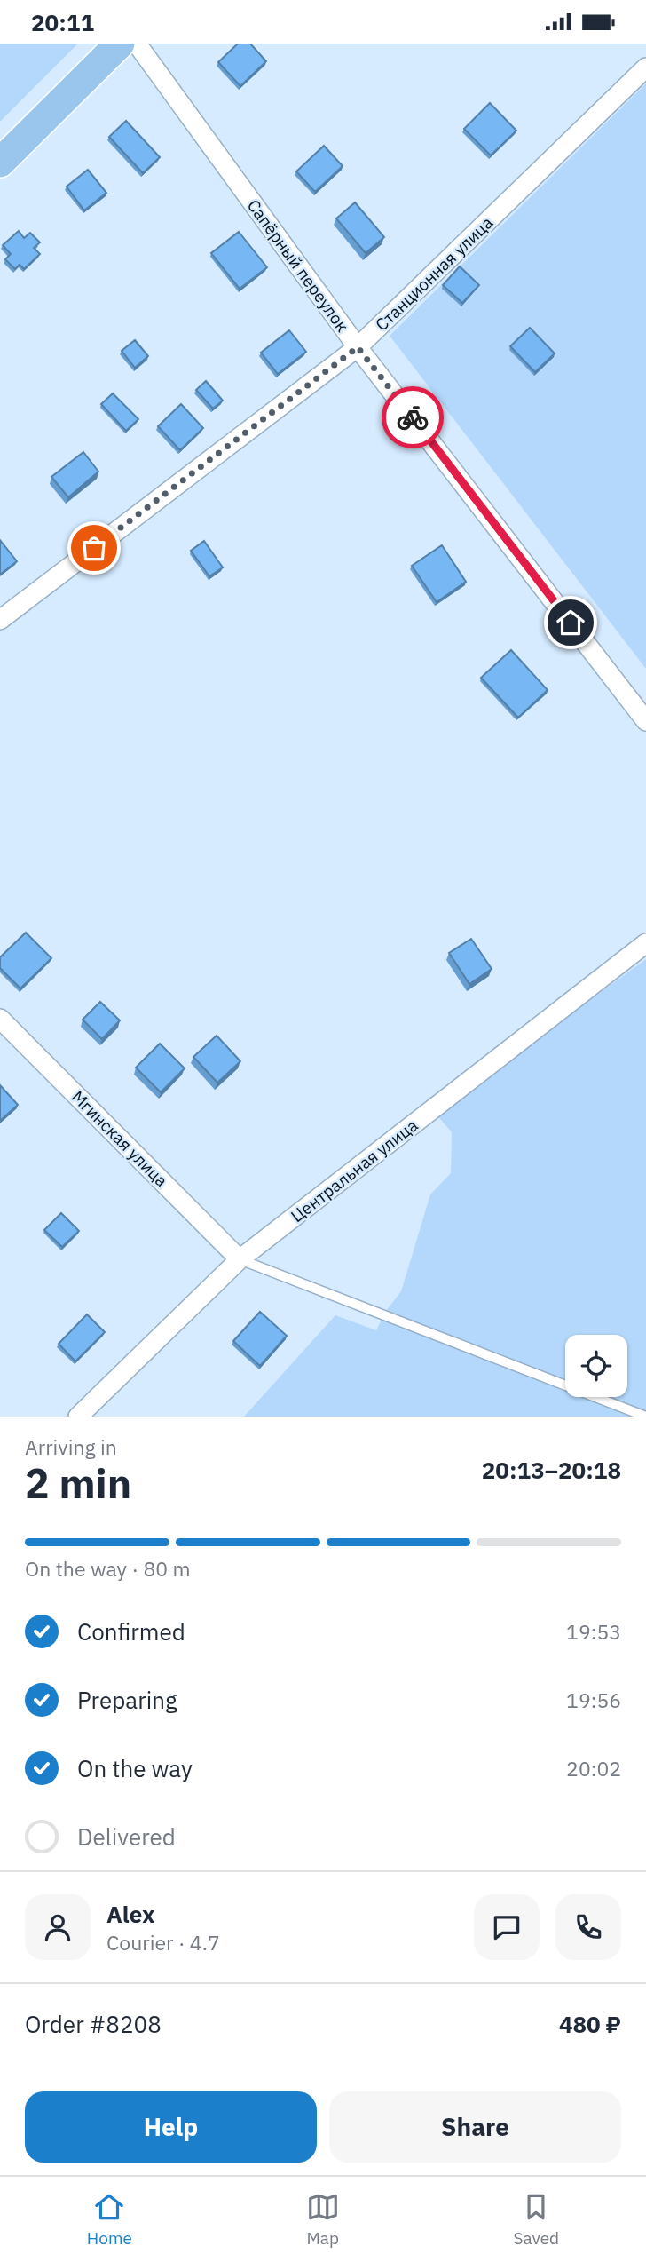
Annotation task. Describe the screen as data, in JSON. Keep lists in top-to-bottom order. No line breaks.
{"streets":{"street":["Сапёрный переулок","Станционная улица","Мгинская улица","Центральная улица"]},"crossings":[["Сапёрный переулок","Станционная улица"],["Мгинская улица","Центральная улица"]],"page":{"status":"20:11","heading":["2 min","Arriving in","20:13–20:18"],"panel":["Alex","Courier · 4.7","Order #8208","480 ₽"],"bar":"On the way · 80 m","list":[["Confirmed","19:53"],["Preparing","19:56"],["On the way","20:02"],"Delivered"],"buttons":["Help","Share"],"tabs":["Home","Map","Saved"]}}
